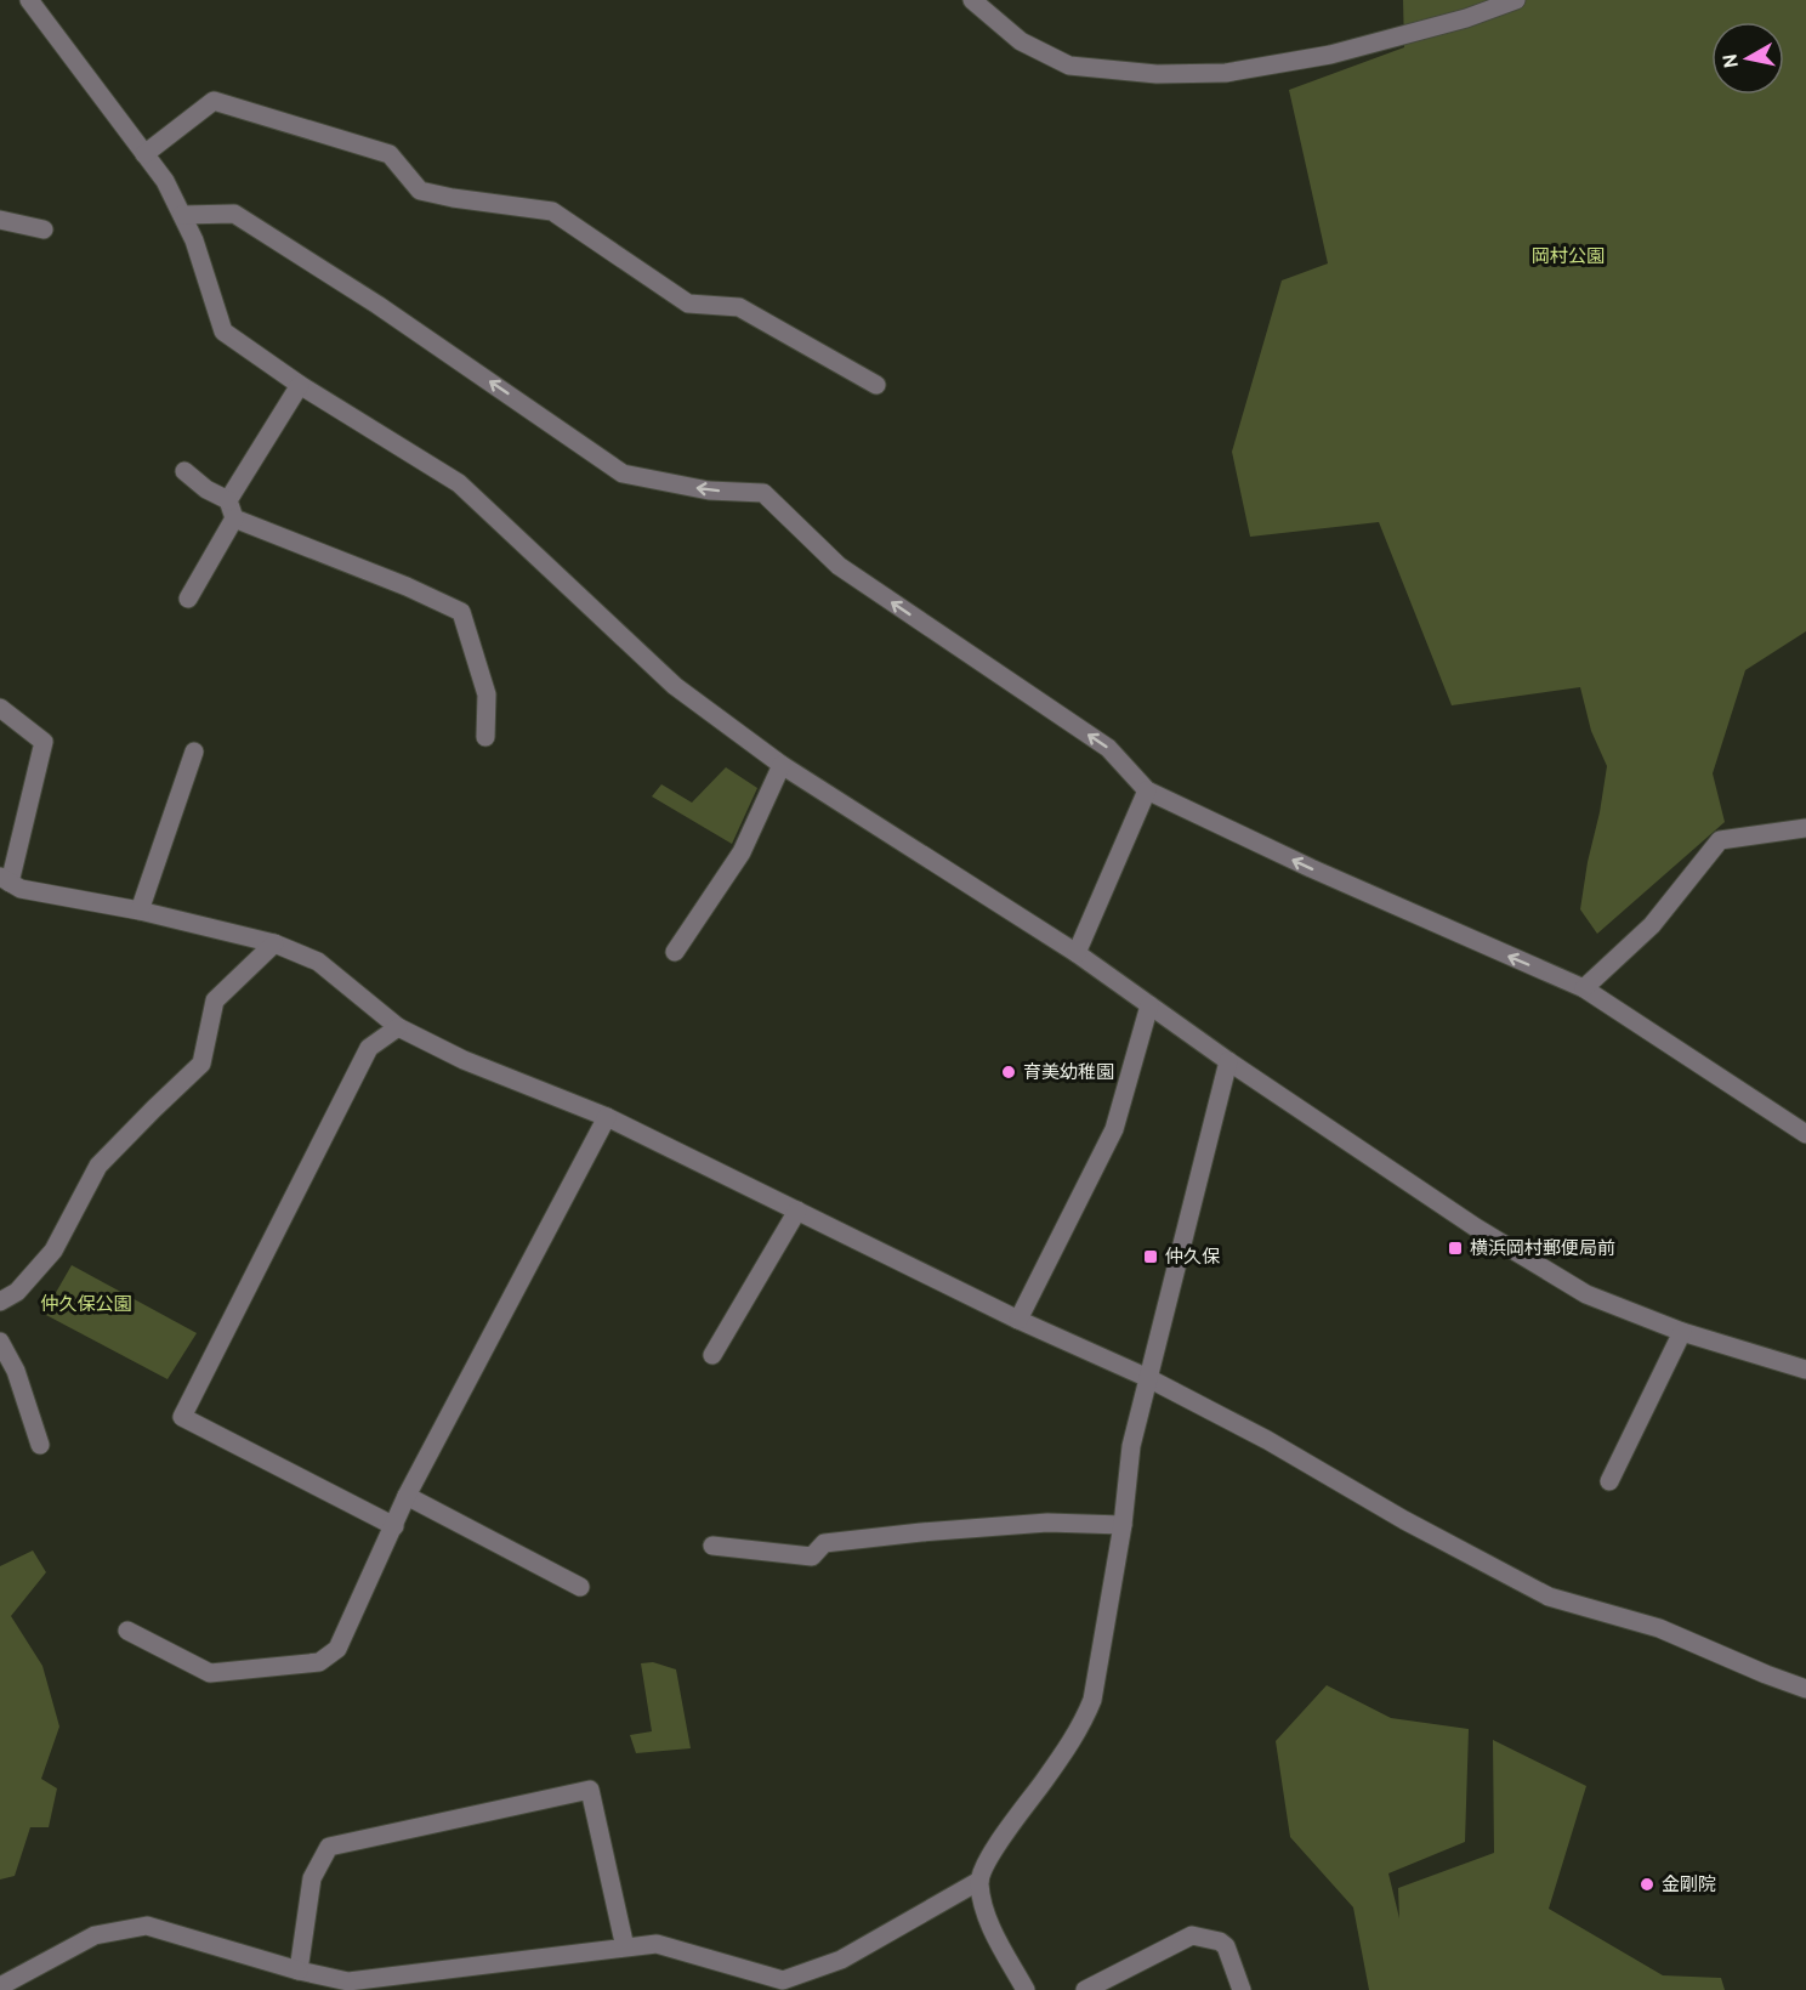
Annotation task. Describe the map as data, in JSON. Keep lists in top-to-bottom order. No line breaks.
{"parks":["岡村公園","仲久保公園"],"places":{"other":["育美幼稚園","金剛院"],"transit":["横浜岡村郵便局前","仲久保"]},"north":"left"}
